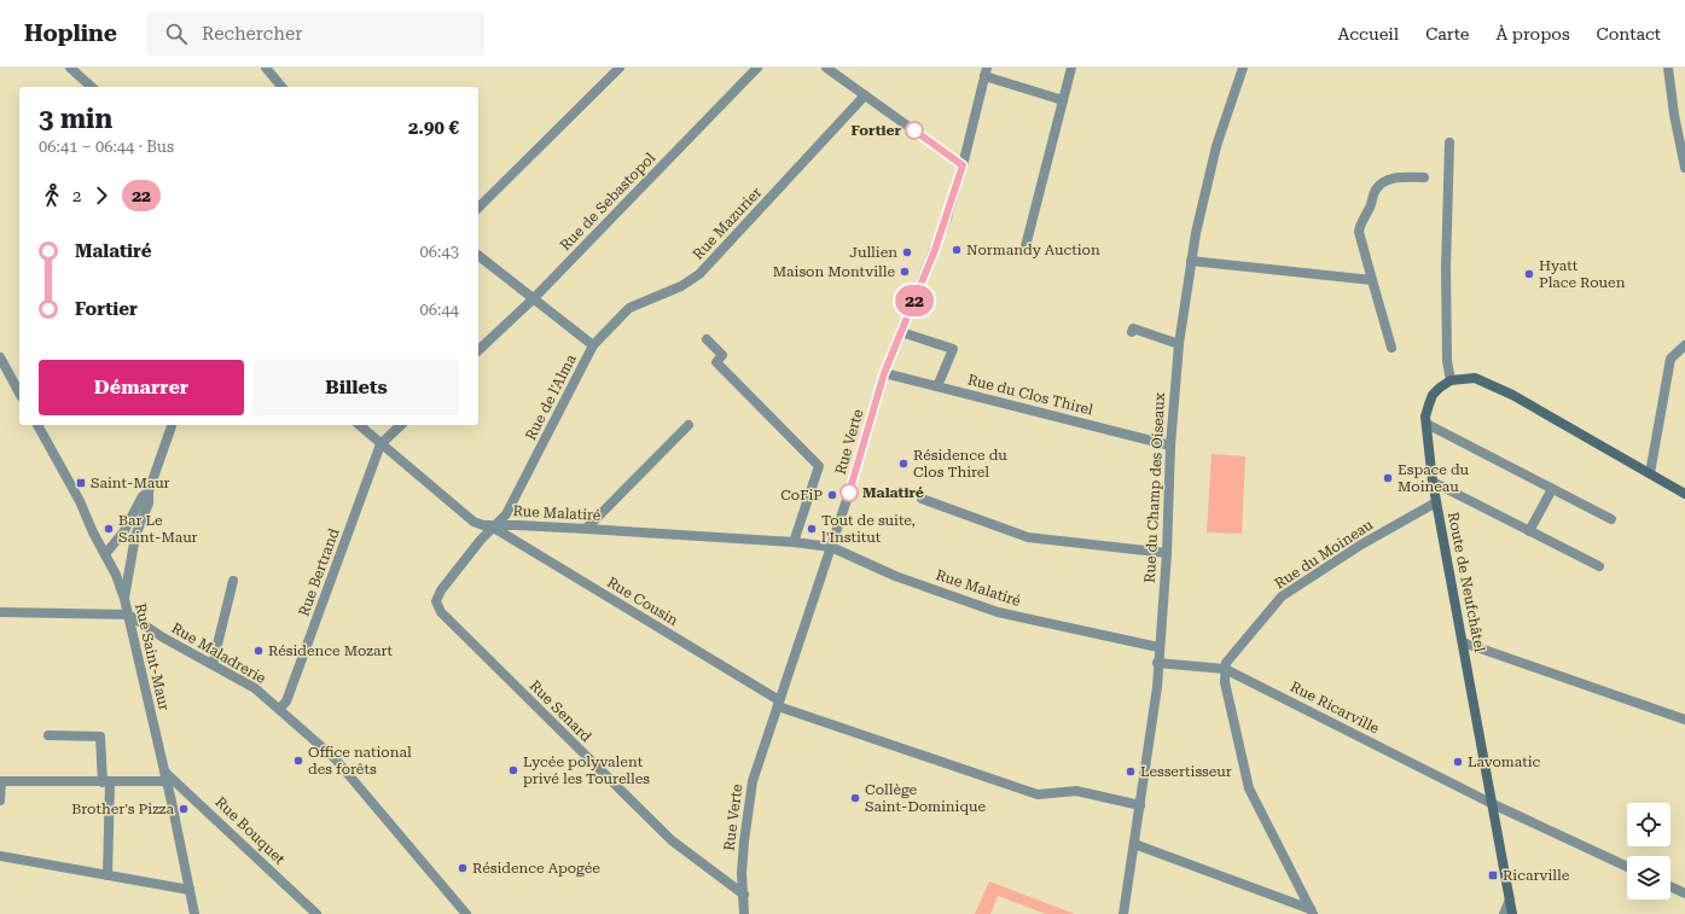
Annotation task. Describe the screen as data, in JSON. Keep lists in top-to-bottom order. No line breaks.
{"streets":{"main road":["Route de Neufchâtel"],"street":["Rue de Sebastopol","Rue Mazurier","Rue du Clos Thirel","Rue de l'Alma","Rue Verte","Rue du Champ des Oiseaux","Rue Malatiré","Rue du Moineau","Rue Bertrand","Rue Cousin","Rue Maladrerie","Rue Saint-Maur","Rue Ricarville","Rue Senard","Rue Bouquet"]},"crossings":[["Rue de Sebastopol","Rue de l'Alma"],["Rue Mazurier","Rue de l'Alma"],["Rue du Clos Thirel","Rue Verte"],["Rue du Clos Thirel","Rue du Champ des Oiseaux"],["Rue de l'Alma","Rue Malatiré"],["Rue de l'Alma","Rue Cousin"],["Rue de l'Alma","Rue Senard"],["Rue Verte","Rue Malatiré"],["Rue Verte","Rue Cousin"],["Rue Verte","Rue Senard"],["Rue du Champ des Oiseaux","Rue Malatiré"],["Rue du Champ des Oiseaux","Rue Cousin"],["Rue du Champ des Oiseaux","Rue Ricarville"],["Rue Malatiré","Rue Bertrand"],["Rue Malatiré","Rue Cousin"],["Rue Malatiré","Rue Senard"],["Rue du Moineau","Route de Neufchâtel"],["Rue du Moineau","Rue Ricarville"],["Rue Bertrand","Rue Maladrerie"],["Route de Neufchâtel","Rue Ricarville"],["Rue Cousin","Rue Senard"],["Rue Maladrerie","Rue Saint-Maur"],["Rue Saint-Maur","Rue Bouquet"]],"places":{"other":["Fortier","Normandy Auction","Jullien","Maison Montville","Hyatt Place Rouen","Résidence du Clos Thirel","Espace du Moineau","Malatiré","CoFiP","Bar Le Saint-Maur","Tout de suite, l'Institut","Résidence Mozart","Office national des forêts","Lavomatic","Lycée polyvalent privé les Tourelles","Lessertisseur","Collège Saint-Dominique","Brother's Pizza","Résidence Apogée"],"transit":["Saint-Maur","Ricarville"]},"lines":["bus line 22"],"page":{"header":"Hopline","search":"Rechercher","nav":["Accueil","Carte","À propos","Contact"],"on_map":"22","heading":["3 min","06:41 – 06:44 · Bus","2.90 €"],"legs":["2","22"],"list":[{"name":"Malatiré","value":"06:43"},{"name":"Fortier","value":"06:44"}],"buttons":["Démarrer","Billets"]}}
